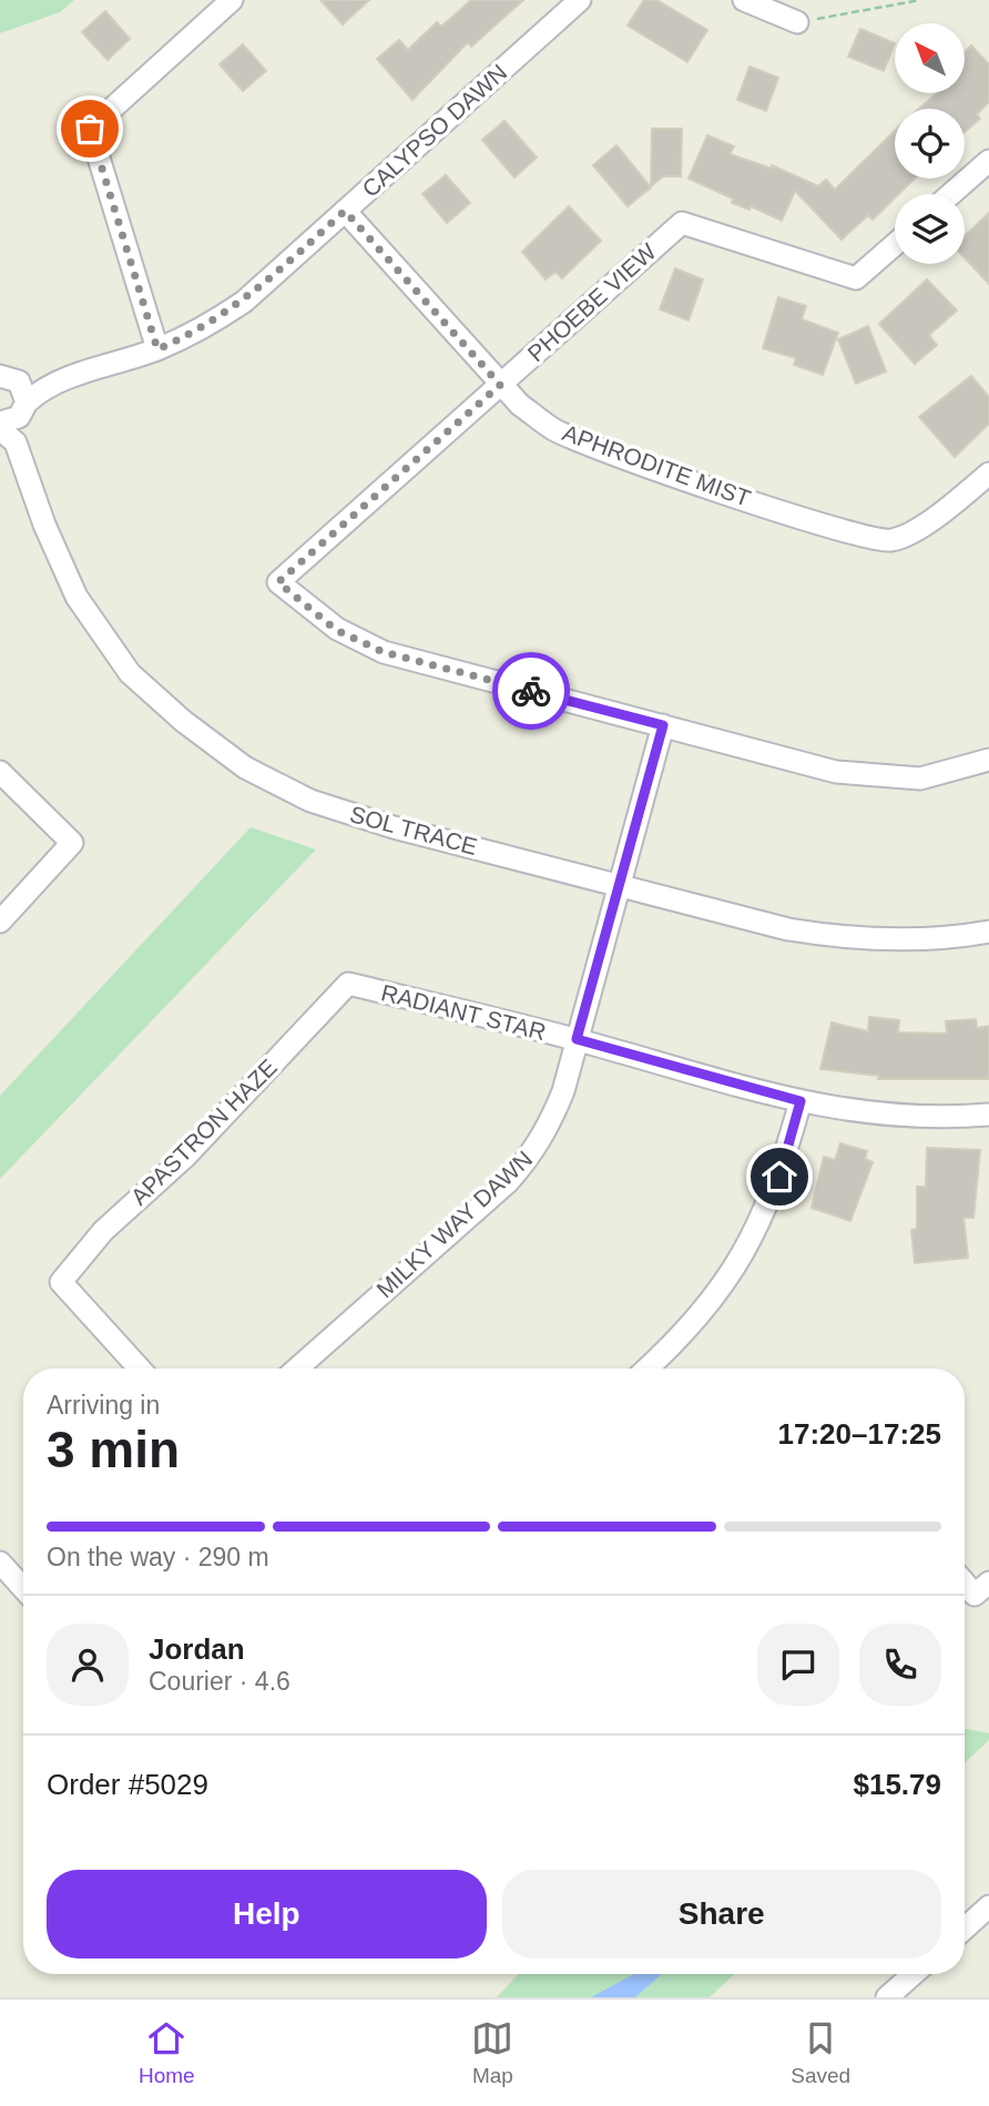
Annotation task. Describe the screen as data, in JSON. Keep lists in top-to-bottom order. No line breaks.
{"streets":{"street":["CALYPSO DAWN","PHOEBE VIEW","APHRODITE MIST","SOL TRACE","RADIANT STAR","APASTRON HAZE","MILKY WAY DAWN"]},"crossings":[["CALYPSO DAWN","APHRODITE MIST"],["CALYPSO DAWN","SOL TRACE"],["PHOEBE VIEW","APHRODITE MIST"],["PHOEBE VIEW","MILKY WAY DAWN"],["SOL TRACE","MILKY WAY DAWN"],["RADIANT STAR","APASTRON HAZE"],["RADIANT STAR","MILKY WAY DAWN"]],"north":"top left","page":{"heading":["3 min","Arriving in","17:20–17:25"],"panel":["Jordan","Courier · 4.6","Order #5029","$15.79"],"bar":"On the way · 290 m","buttons":["Help","Share"],"tabs":["Home","Map","Saved"]}}
